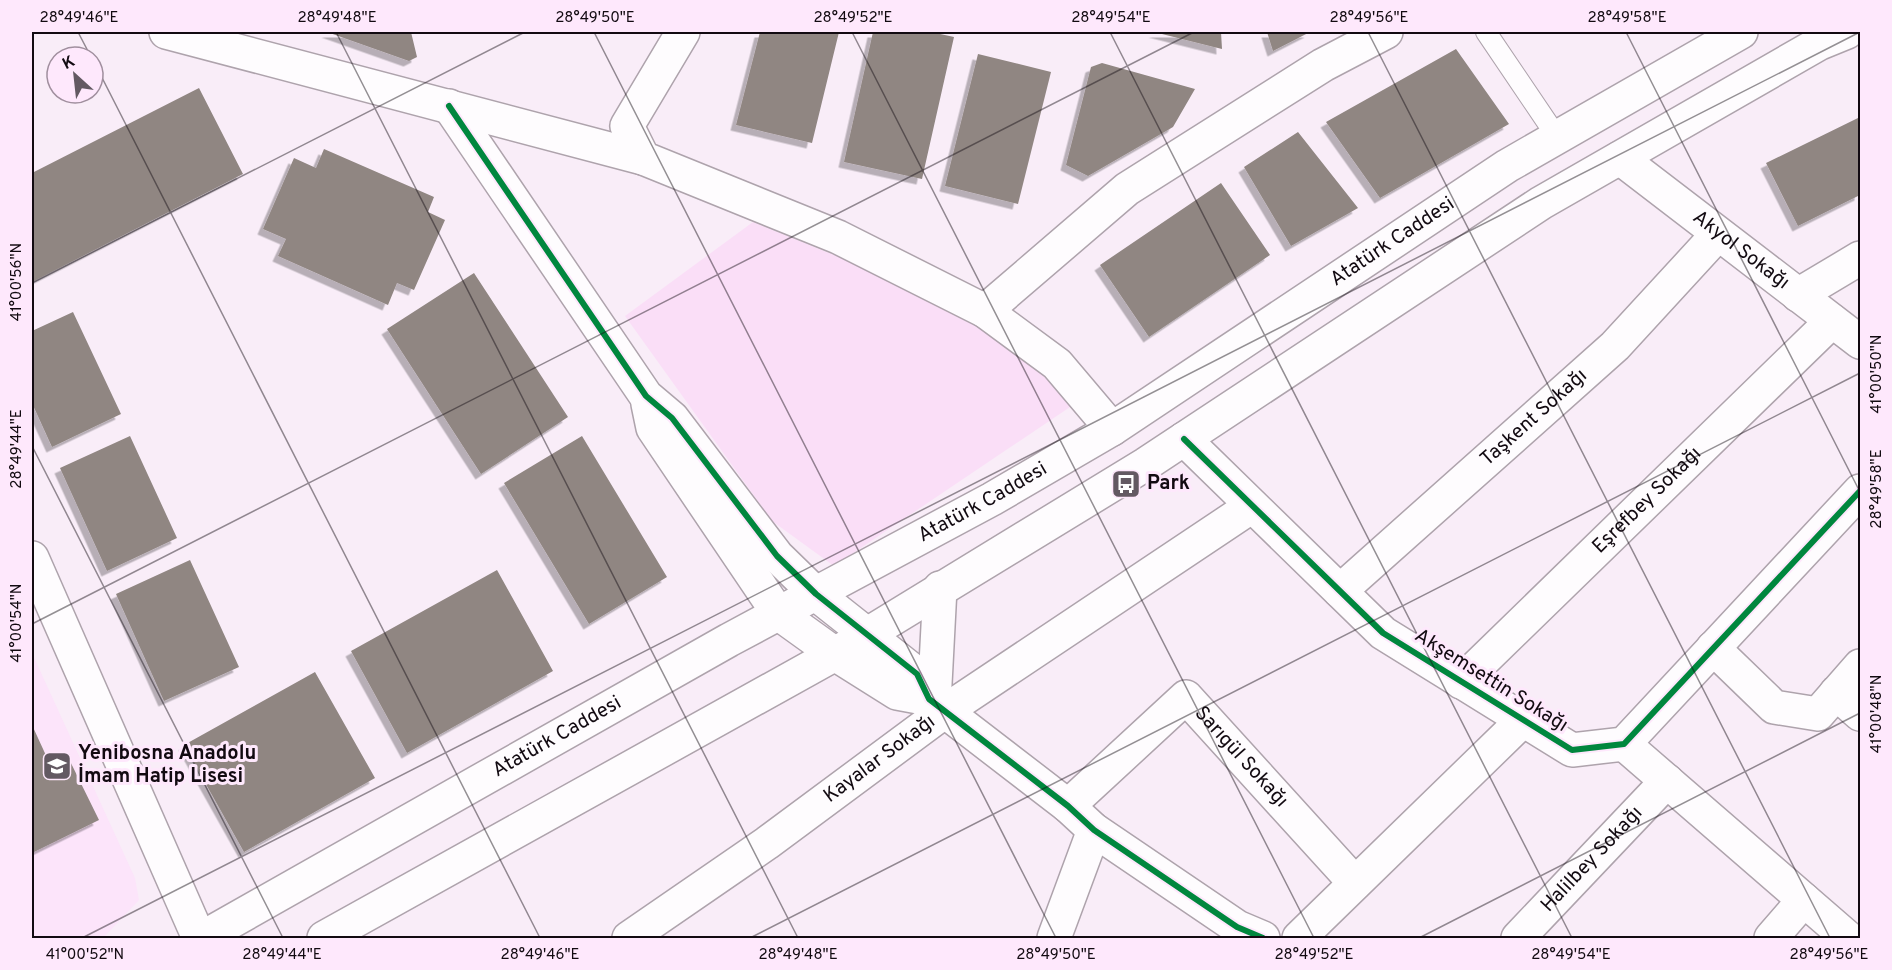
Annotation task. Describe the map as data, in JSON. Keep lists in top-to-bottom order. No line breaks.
{"streets":{"street":["Atatürk Caddesi","Akyol Sokağı","Taşkent Sokağı","Eşrefbey Sokağı","Akşemsettin Sokağı","Sarıgül Sokağı","Kayalar Sokağı","Halilbey Sokağı"]},"crossings":[["Akyol Sokağı","Taşkent Sokağı"],["Akyol Sokağı","Eşrefbey Sokağı"],["Taşkent Sokağı","Akşemsettin Sokağı"],["Eşrefbey Sokağı","Akşemsettin Sokağı"],["Akşemsettin Sokağı","Sarıgül Sokağı"],["Akşemsettin Sokağı","Kayalar Sokağı"]],"places":{"bus stop":["Park"],"school or university":["Yenibosna Anadolu İmam Hatip Lisesi"]},"north":"top left","coordinates":["28°49'46\"E","28°49'48\"E","28°49'50\"E","28°49'52\"E","28°49'54\"E","28°49'56\"E","28°49'58\"E","41°00'56\"N","41°00'50\"N","28°49'44\"E","41°00'54\"N","41°00'48\"N","41°00'52\"N"]}
